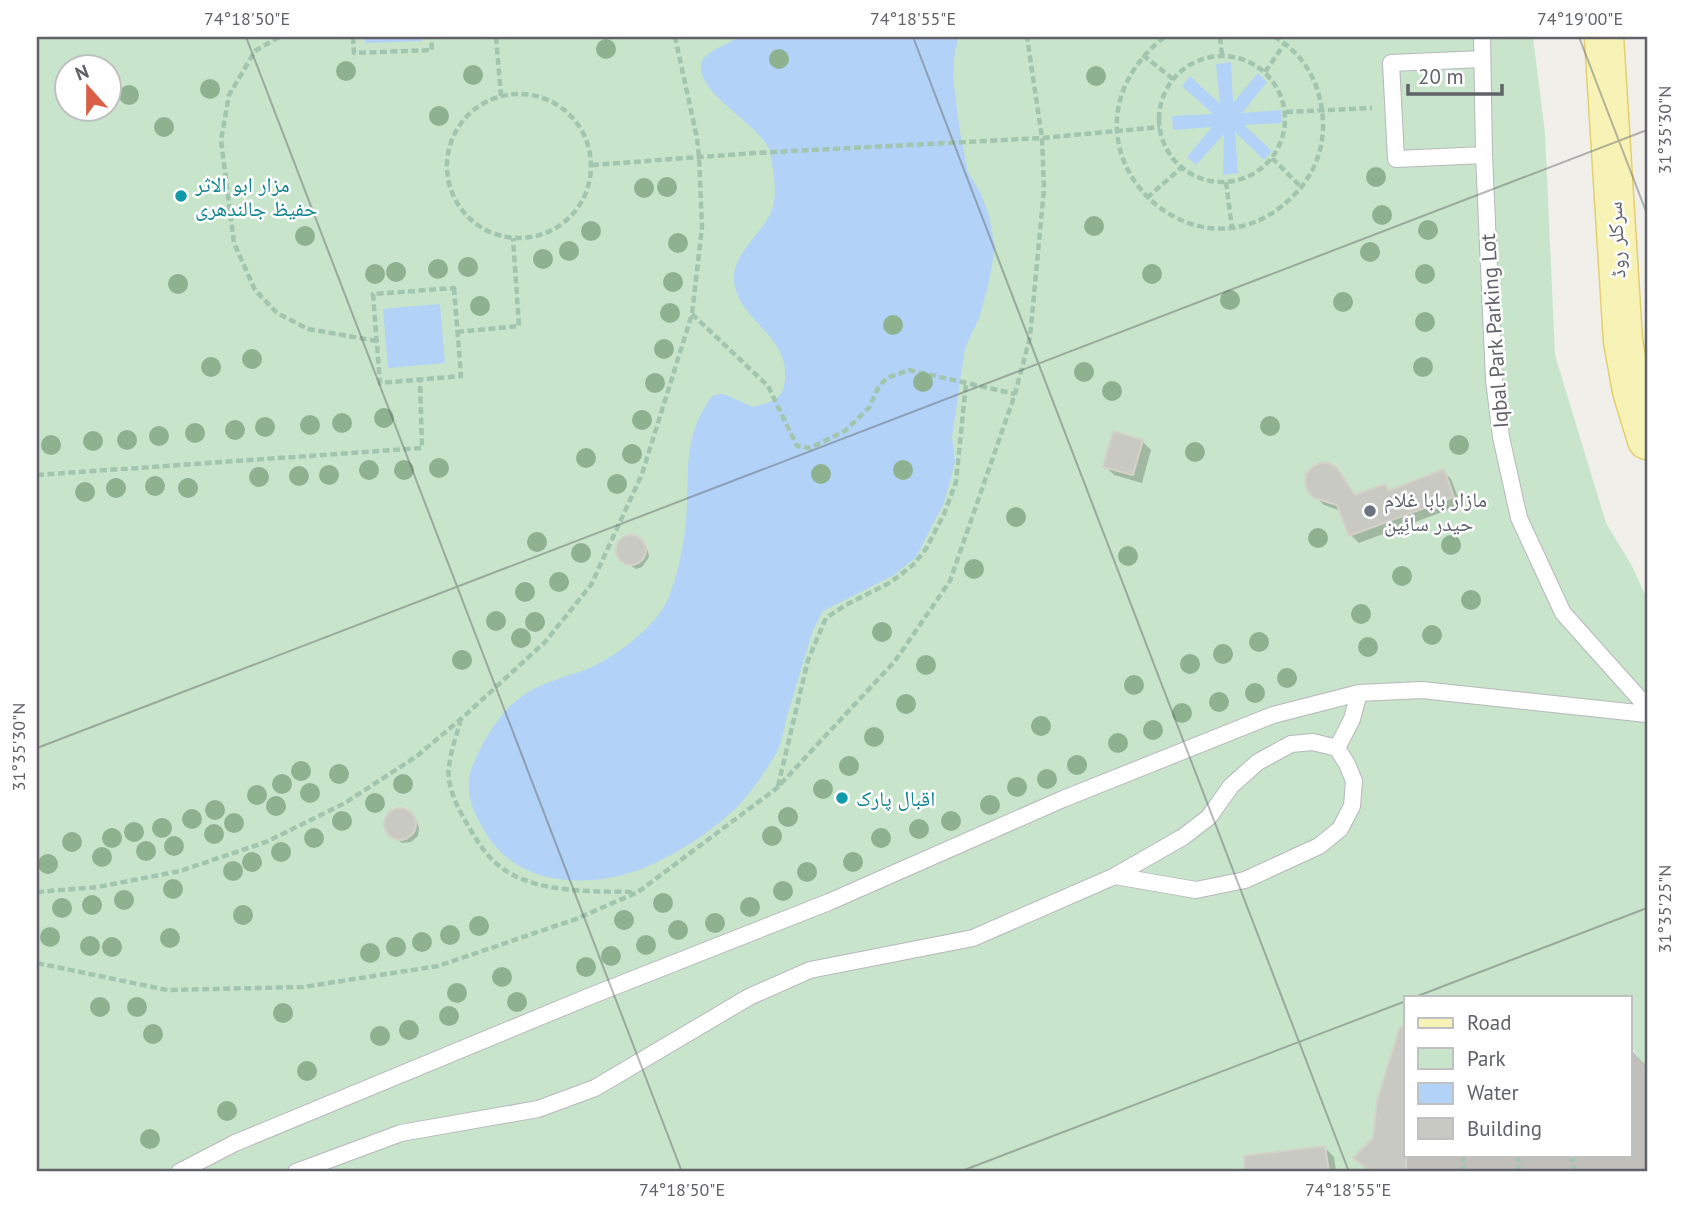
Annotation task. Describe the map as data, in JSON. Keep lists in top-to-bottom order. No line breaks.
{"streets":{"main road":["سرکلر روڈ"],"lane":["Iqbal Park Parking Lot"]},"places":["مزار ابو الاثر حفیظ جالندھری","مازار بابا غلام حیدر سائِین","اقبال پارک"],"legend":["Road","Park","Water","Building"],"scale_bar":"20 m","north":"top","coordinates":["74°18'50\"E","74°18'55\"E","74°19'00\"E","31°35'30\"N","31°35'25\"N"]}
